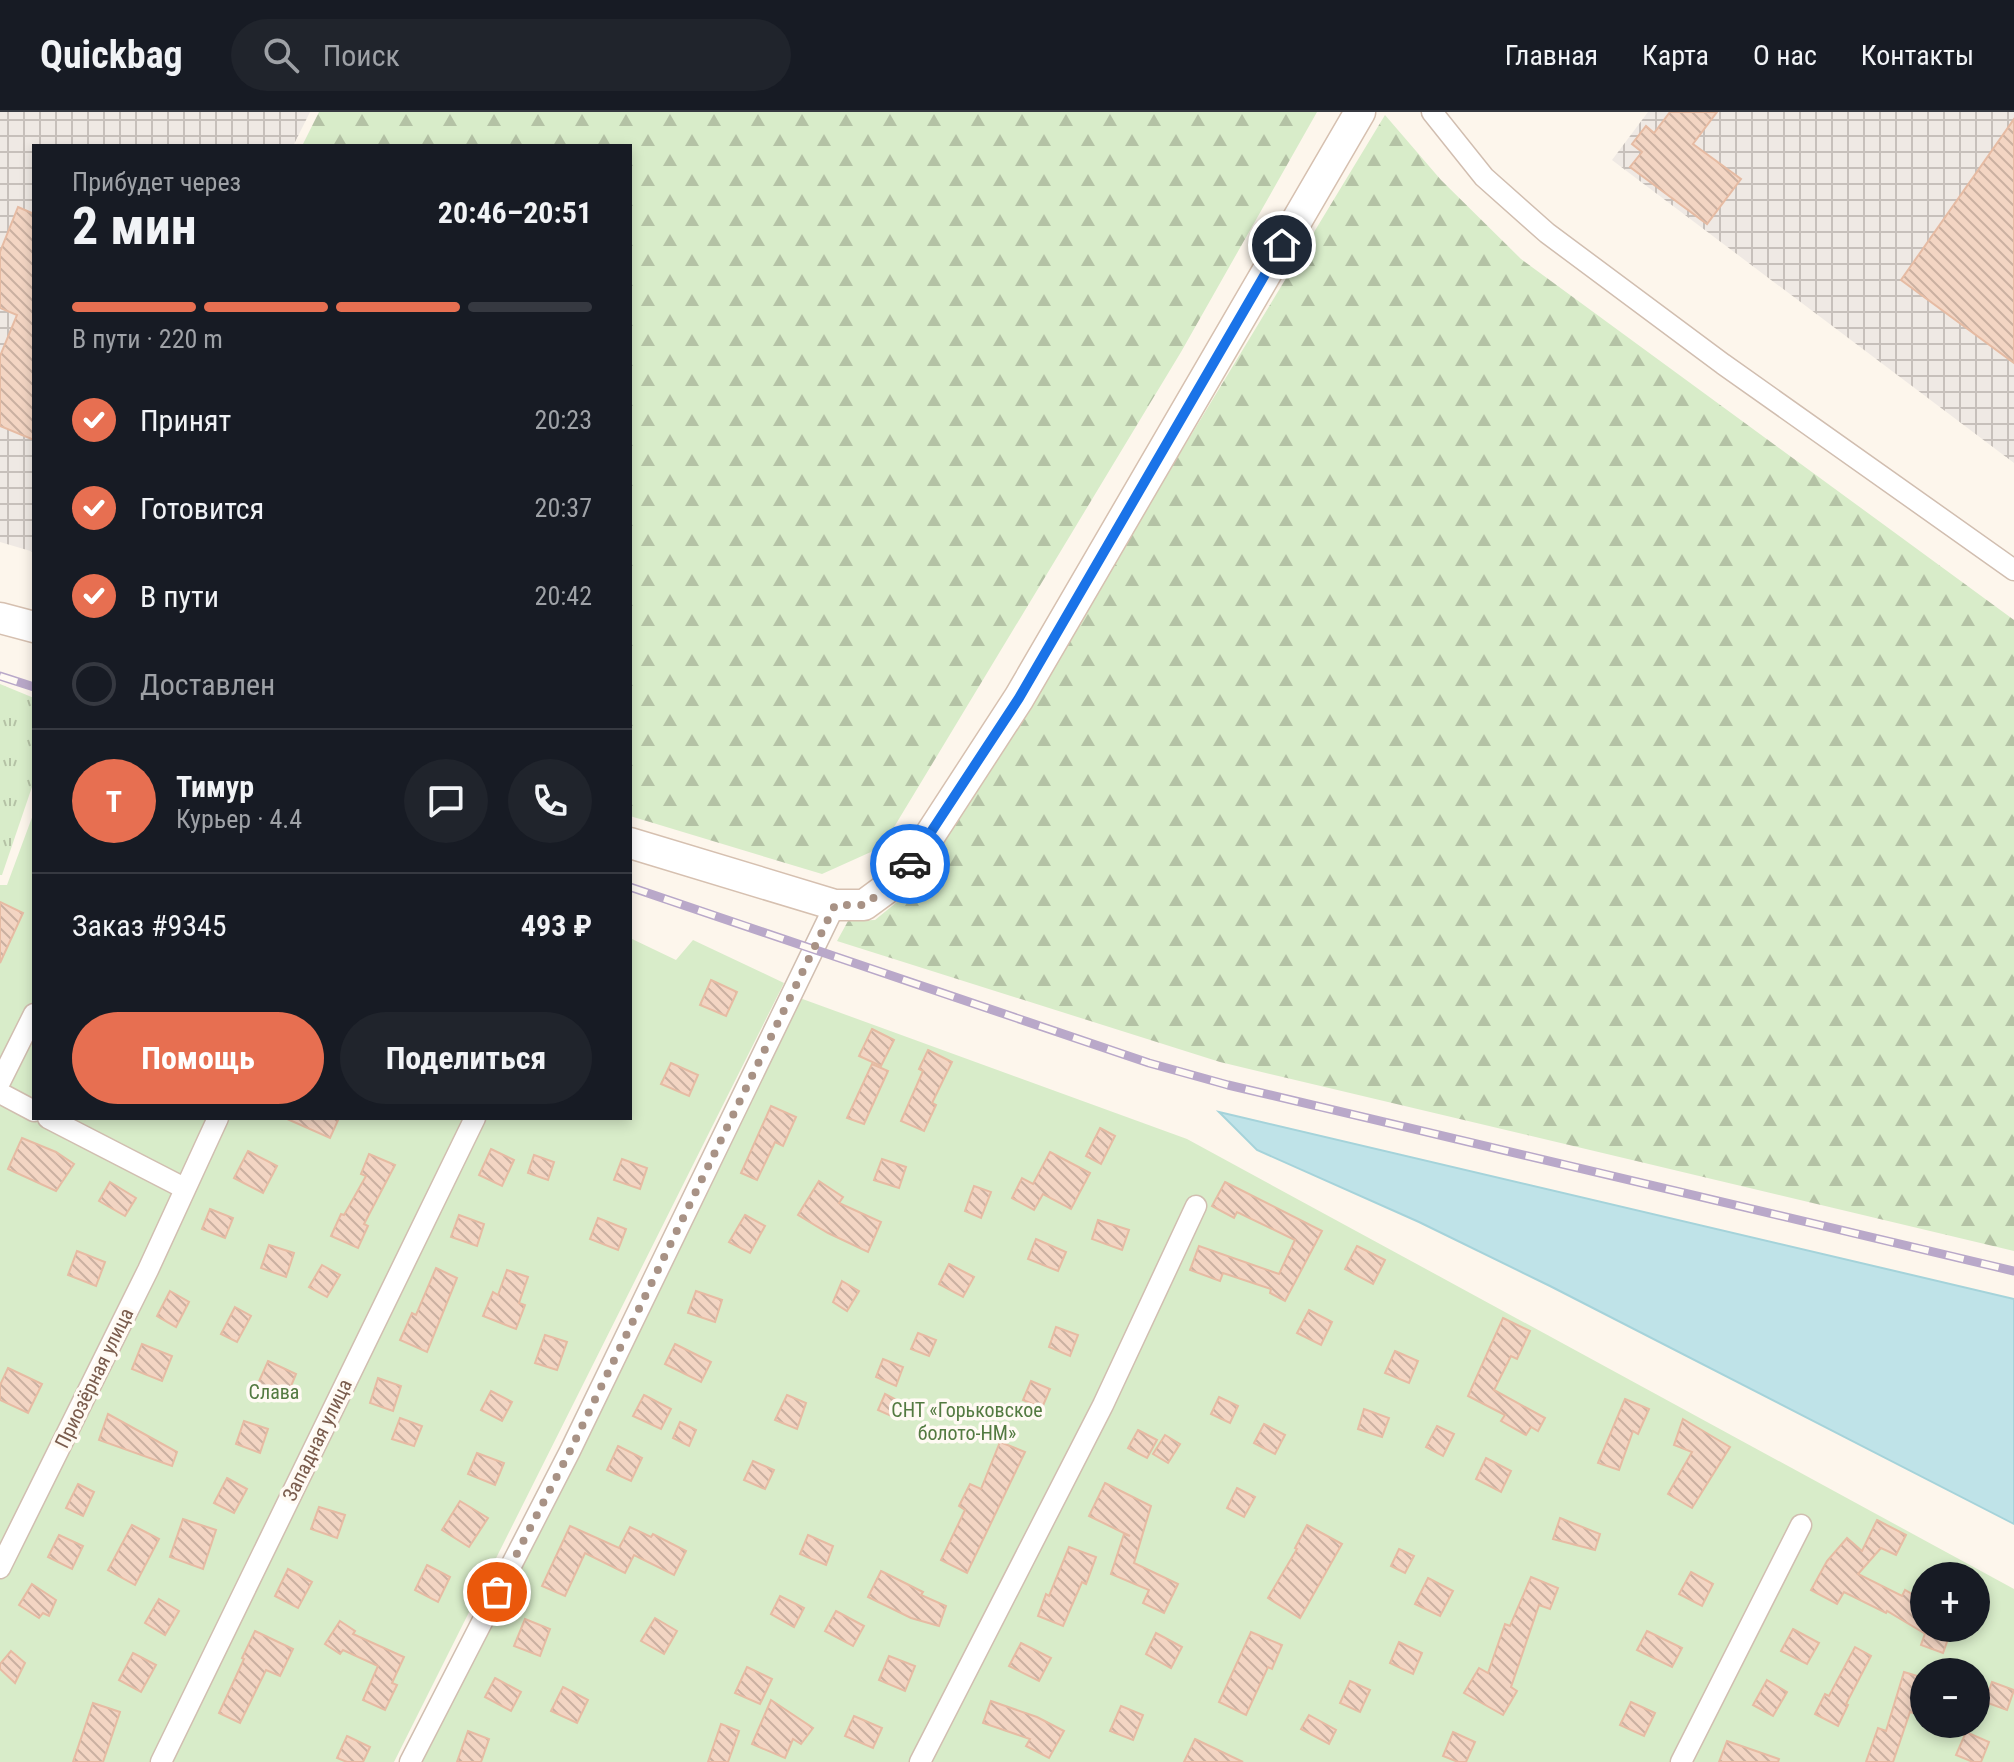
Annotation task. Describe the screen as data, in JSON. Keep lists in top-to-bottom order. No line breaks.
{"streets":{"street":["Приозёрная улица","Западная улица"]},"parks":["Слава","СНТ «Горьковское болото-НМ»"],"page":{"header":"Quickbag","search":"Поиск","nav":["Главная","Карта","О нас","Контакты"],"heading":["2 мин","Прибудет через","20:46–20:51"],"panel":["Тимур","Курьер · 4.4","Заказ #9345","493 ₽"],"bar":"В пути · 220 m","list":[["Принят","20:23"],["Готовится","20:37"],["В пути","20:42"],"Доставлен"],"round":"Т","buttons":["Помощь","Поделиться"],"map_buttons":["+","−"]}}
